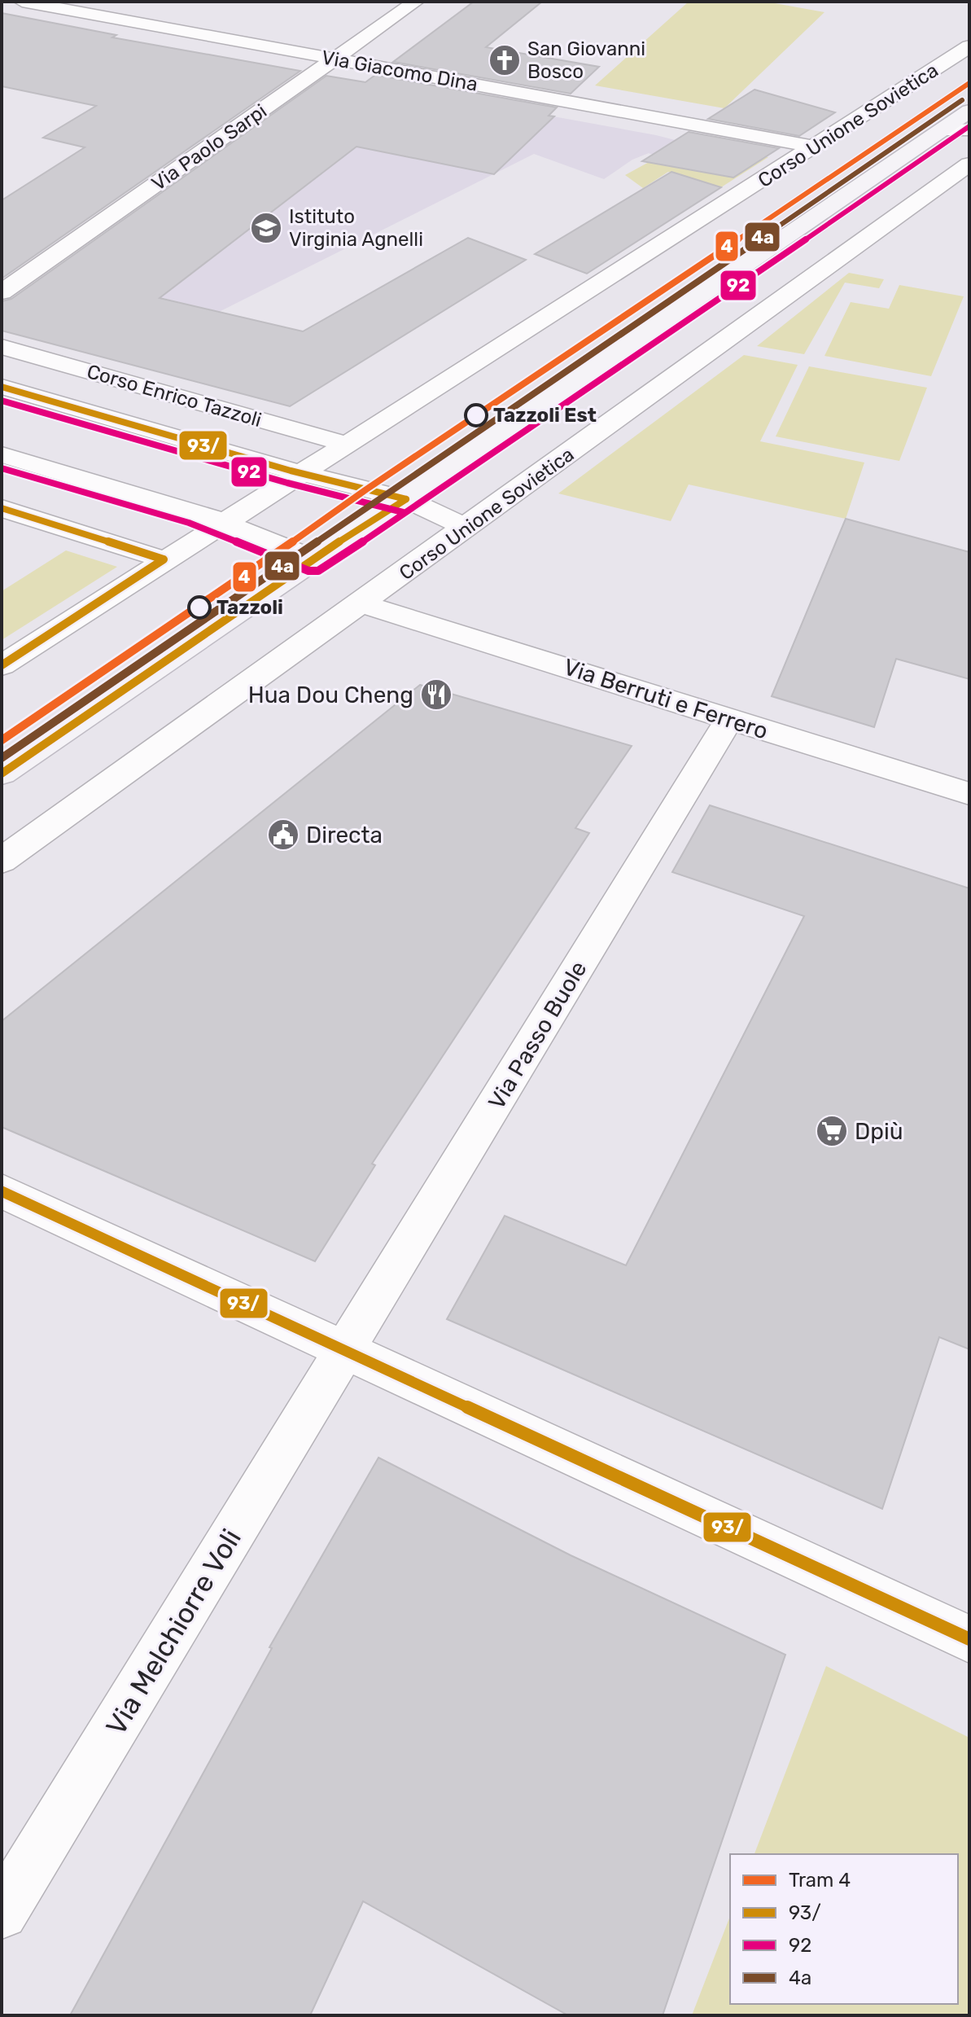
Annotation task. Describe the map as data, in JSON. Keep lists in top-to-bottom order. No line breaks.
{"streets":{"street":["Via Giacomo Dina","Corso Unione Sovietica","Via Paolo Sarpi","Corso Enrico Tazzoli","Via Berruti e Ferrero","Via Passo Buole","Via Melchiorre Voli"]},"crossings":[["Via Giacomo Dina","Corso Unione Sovietica"],["Via Giacomo Dina","Via Paolo Sarpi"],["Corso Unione Sovietica","Corso Enrico Tazzoli"],["Corso Unione Sovietica","Via Berruti e Ferrero"],["Via Berruti e Ferrero","Via Passo Buole"],["Via Passo Buole","Via Melchiorre Voli"]],"places":{"church":["San Giovanni Bosco"],"school or university":["Istituto Virginia Agnelli"],"other":["Tazzoli Est","Tazzoli"],"restaurant":["Hua Dou Cheng"],"public building":["Directa"],"supermarket":["Dpiù"]},"lines":["tram line 4","transit line 4a","transit line 92","transit line 93/"],"legend":["Tram 4","93/","92","4a"]}
